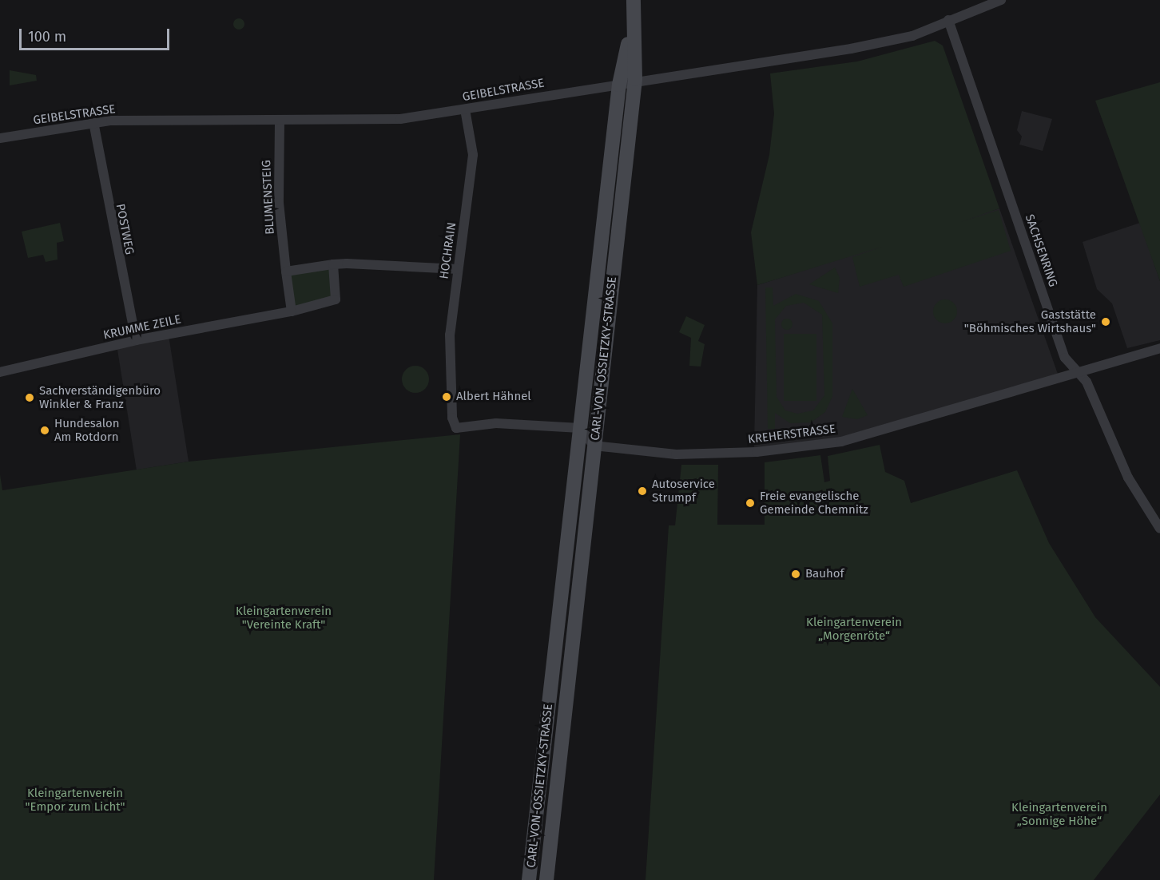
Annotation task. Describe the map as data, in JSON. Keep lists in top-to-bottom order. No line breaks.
{"streets":{"street":["GEIBELSTRASSE","BLUMENSTEIG","POSTWEG","HOCHRAIN","SACHSENRING","KRUMME ZEILE","CARL-VON-OSSIETZKY-STRASSE","KREHERSTRASSE"]},"crossings":[["GEIBELSTRASSE","BLUMENSTEIG"],["GEIBELSTRASSE","POSTWEG"],["GEIBELSTRASSE","HOCHRAIN"],["GEIBELSTRASSE","SACHSENRING"],["GEIBELSTRASSE","CARL-VON-OSSIETZKY-STRASSE"],["BLUMENSTEIG","KRUMME ZEILE"],["POSTWEG","KRUMME ZEILE"],["HOCHRAIN","CARL-VON-OSSIETZKY-STRASSE"],["SACHSENRING","KREHERSTRASSE"],["CARL-VON-OSSIETZKY-STRASSE","KREHERSTRASSE"]],"parks":["Kleingartenverein \"Vereinte Kraft\"","Kleingartenverein „Morgenröte“","Kleingartenverein \"Empor zum Licht\"","Kleingartenverein „Sonnige Höhe“"],"places":["Gaststätte \"Böhmisches Wirtshaus\"","Albert Hähnel","Sachverständigenbüro Winkler & Franz","Hundesalon Am Rotdorn","Autoservice Strumpf","Freie evangelische Gemeinde Chemnitz","Bauhof"],"scale_bar":"100 m"}
